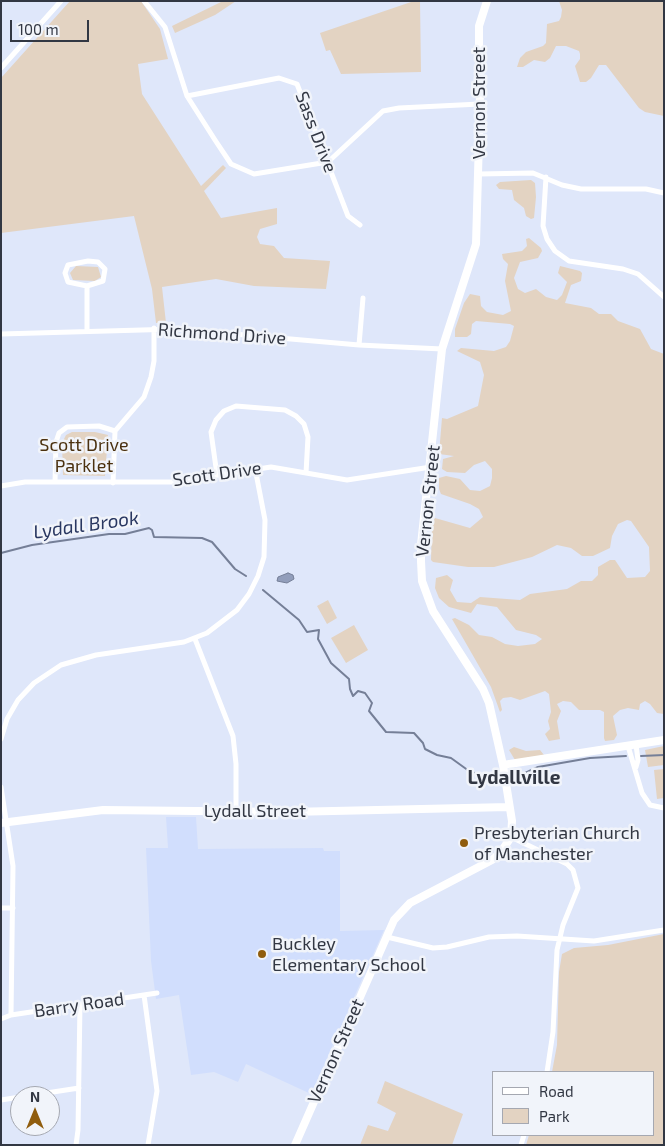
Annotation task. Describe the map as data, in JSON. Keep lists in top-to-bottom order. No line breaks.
{"streets":{"street":["Vernon Street","Sass Drive","Richmond Drive","Scott Drive","Lydall Street","Barry Road"]},"crossings":[["Vernon Street","Richmond Drive"],["Vernon Street","Scott Drive"],["Vernon Street","Lydall Street"]],"districts":["Lydallville"],"water":["Lydall Brook"],"parks":["Scott Drive Parklet"],"places":["Presbyterian Church of Manchester","Buckley Elementary School"],"legend":["Road","Park"],"scale_bar":"100 m","north":"top"}
